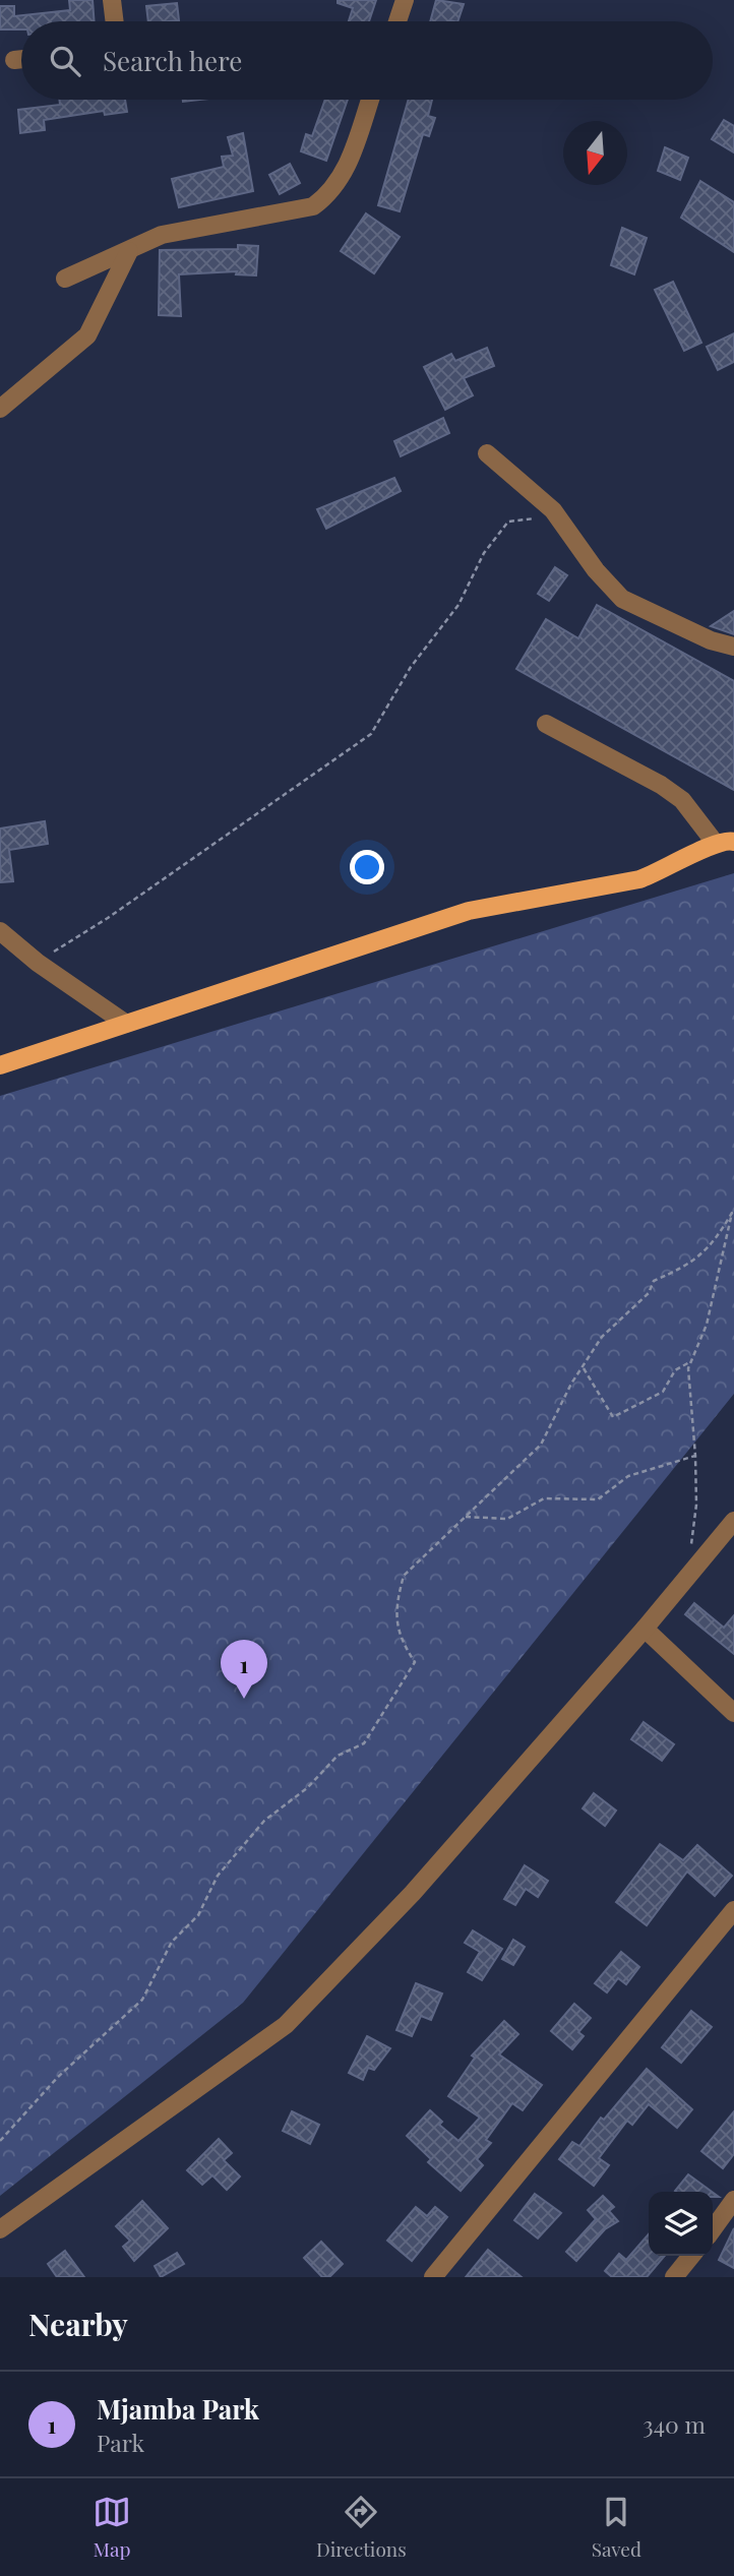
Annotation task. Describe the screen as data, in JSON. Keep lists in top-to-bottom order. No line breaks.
{"north":"bottom","page":{"search":"Search here","pins":"1","heading":"Nearby","list":[{"mark":"1","name":"Mjamba Park","note":"Park","value":"340 m"}],"nav":["Map","Directions","Saved"]}}
